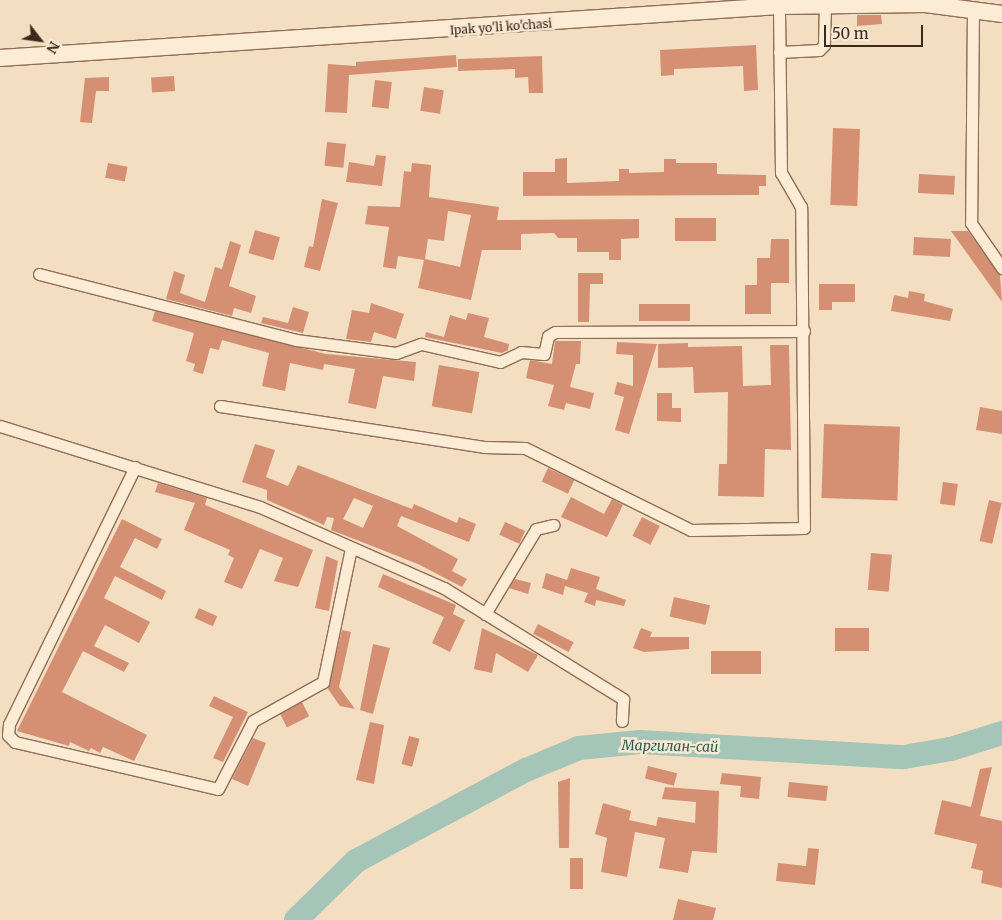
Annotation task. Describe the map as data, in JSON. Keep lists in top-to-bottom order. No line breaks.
{"streets":{"main road":["Ipak yo'li ko'chasi"]},"water":["Маргилан-сай"],"scale_bar":"50 m","north":"bottom right"}
